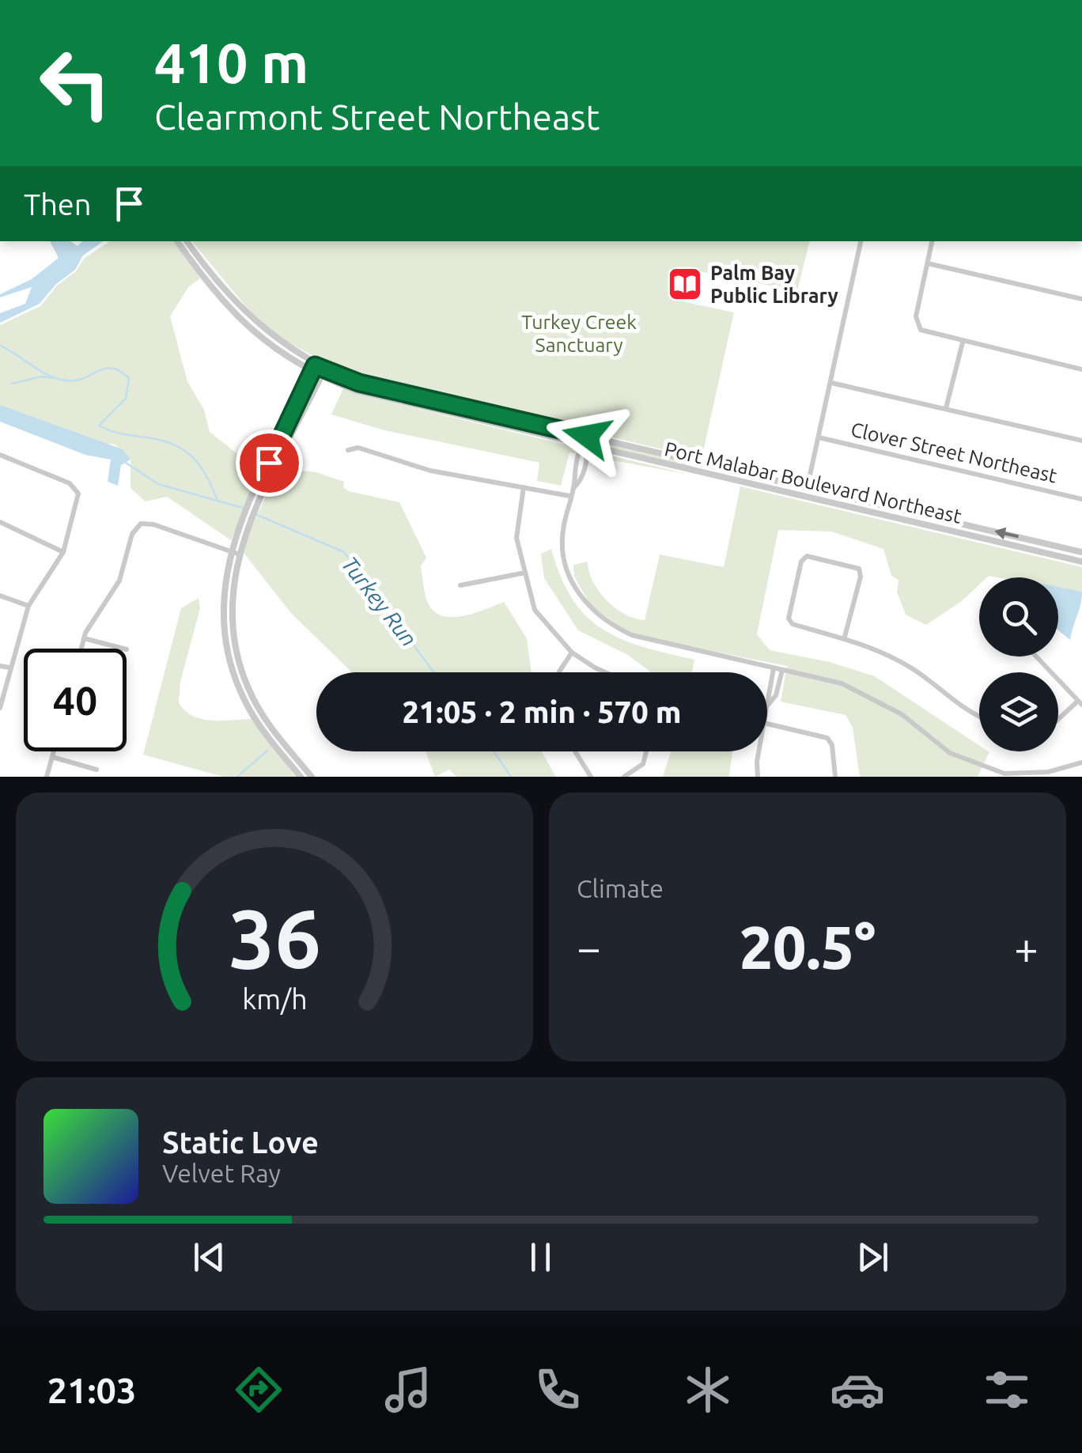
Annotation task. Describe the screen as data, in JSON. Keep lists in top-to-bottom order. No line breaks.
{"streets":{"street":["Clover Street Northeast","Port Malabar Boulevard Northeast"]},"water":["Turkey Run"],"parks":["Turkey Creek Sanctuary"],"places":{"library":["Palm Bay Public Library"]},"page":{"turn":["410 m","Clearmont Street Northeast"],"then":"Then","limit":"40","trip":"21:05 · 2 min · 570 m","tile":"Climate","heat":["−","20.5°","+"],"song":["Static Love","Velvet Ray"],"tabs":"21:03","gauge":["36","km/h"]}}
